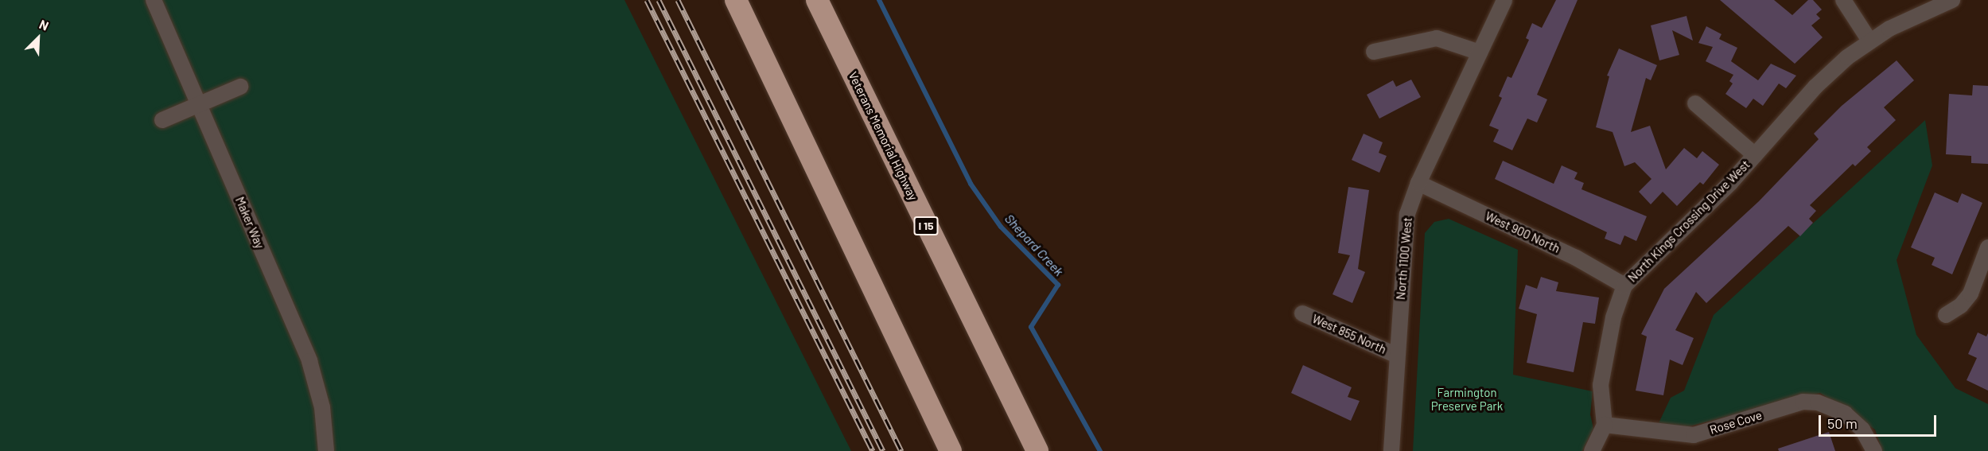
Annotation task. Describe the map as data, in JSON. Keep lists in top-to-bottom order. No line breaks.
{"streets":{"highway":["Veterans Memorial Highway","I 15"],"street":["North Kings Crossing Drive West","Maker Way","West 900 North","North 1100 West","West 855 North","Rose Cove"]},"crossings":[["North Kings Crossing Drive West","West 900 North"],["North Kings Crossing Drive West","Rose Cove"],["West 900 North","North 1100 West"],["North 1100 West","West 855 North"]],"water":["Shepard Creek"],"parks":["Farmington Preserve Park"],"scale_bar":"50 m","north":"top right"}
